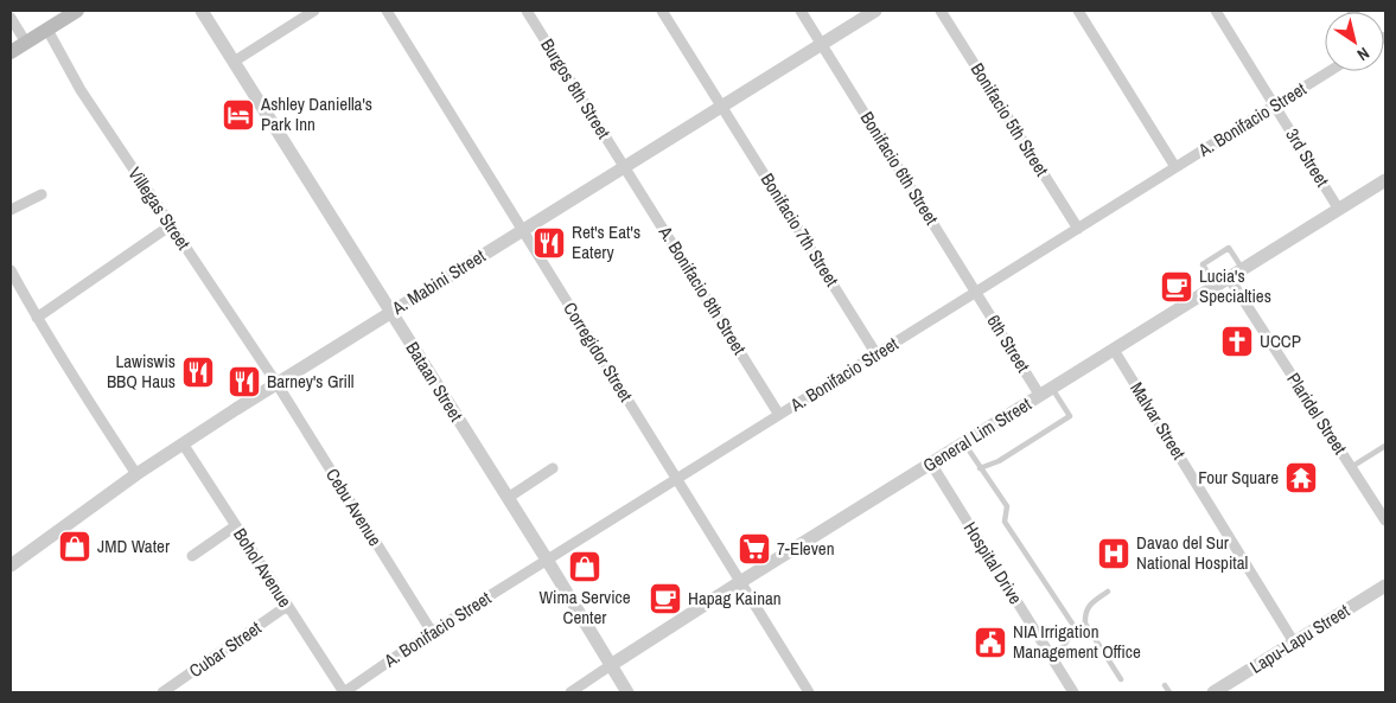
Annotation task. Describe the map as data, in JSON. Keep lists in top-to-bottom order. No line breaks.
{"streets":{"street":["Burgos 8th Street","Bonifacio 5th Street","A. Bonifacio Street","3rd Street","Bonifacio 6th Street","Villegas Street","Bonifacio 7th Street","A. Mabini Street","A. Bonifacio 8th Street","6th Street","Corregidor Street","Bataan Street","Plaridel Street","Malvar Street","General Lim Street","Cebu Avenue","Hospital Drive","Bohol Avenue","Lapu-Lapu Street","Cubar Street"]},"crossings":[["Burgos 8th Street","A. Mabini Street"],["Burgos 8th Street","A. Bonifacio 8th Street"],["Bonifacio 5th Street","A. Bonifacio Street"],["A. Bonifacio Street","3rd Street"],["A. Bonifacio Street","Bonifacio 6th Street"],["A. Bonifacio Street","Bonifacio 7th Street"],["A. Bonifacio Street","A. Bonifacio 8th Street"],["A. Bonifacio Street","6th Street"],["A. Bonifacio Street","Corregidor Street"],["A. Bonifacio Street","Bataan Street"],["A. Bonifacio Street","Cebu Avenue"],["A. Bonifacio Street","Bohol Avenue"],["3rd Street","General Lim Street"],["Bonifacio 6th Street","A. Mabini Street"],["Bonifacio 6th Street","6th Street"],["Villegas Street","A. Mabini Street"],["Villegas Street","Cebu Avenue"],["Bonifacio 7th Street","A. Mabini Street"],["A. Mabini Street","A. Bonifacio 8th Street"],["A. Mabini Street","Corregidor Street"],["A. Mabini Street","Bataan Street"],["A. Mabini Street","Cebu Avenue"],["A. Mabini Street","Bohol Avenue"],["6th Street","General Lim Street"],["Corregidor Street","General Lim Street"],["Bataan Street","General Lim Street"],["Plaridel Street","General Lim Street"],["Malvar Street","General Lim Street"],["Malvar Street","Lapu-Lapu Street"],["General Lim Street","Hospital Drive"],["Bohol Avenue","Cubar Street"]],"places":{"hotel":["Ashley Daniella's Park Inn"],"restaurant":["Ret's Eat's Eatery","Lawiswis BBQ Haus","Barney's Grill"],"cafe":["Lucia's Specialties","Hapag Kainan"],"church":["UCCP"],"temple":["Four Square"],"shop":["JMD Water","Wima Service Center"],"supermarket":["7-Eleven"],"hospital":["Davao del Sur National Hospital"],"public building":["NIA Irrigation Management Office"]},"north":"bottom right"}
